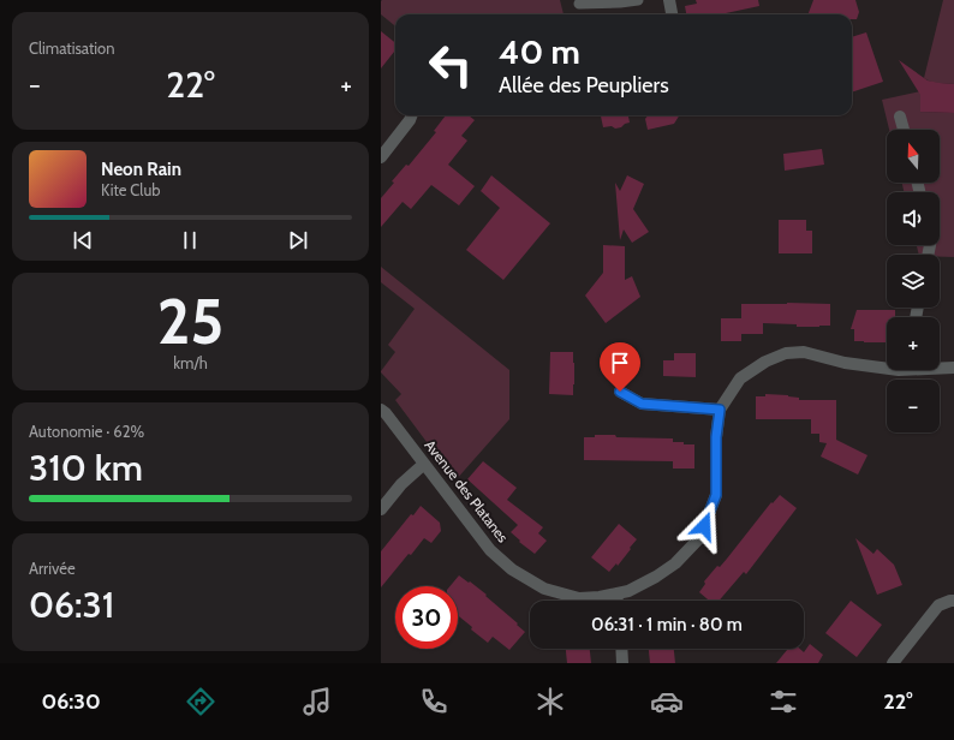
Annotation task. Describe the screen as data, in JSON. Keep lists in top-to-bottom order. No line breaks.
{"streets":{"street":["Avenue des Platanes"]},"north":"top","page":{"tile":["Climatisation",["25","km/h"],["Autonomie · 62%","310 km"],["Arrivée","06:31"]],"turn":["40 m","Allée des Peupliers"],"heat":["−","22°","+"],"map_buttons":["+","−"],"song":["Neon Rain","Kite Club"],"limit":"30","trip":"06:31 · 1 min · 80 m","tabs":["06:30","22°"]}}
